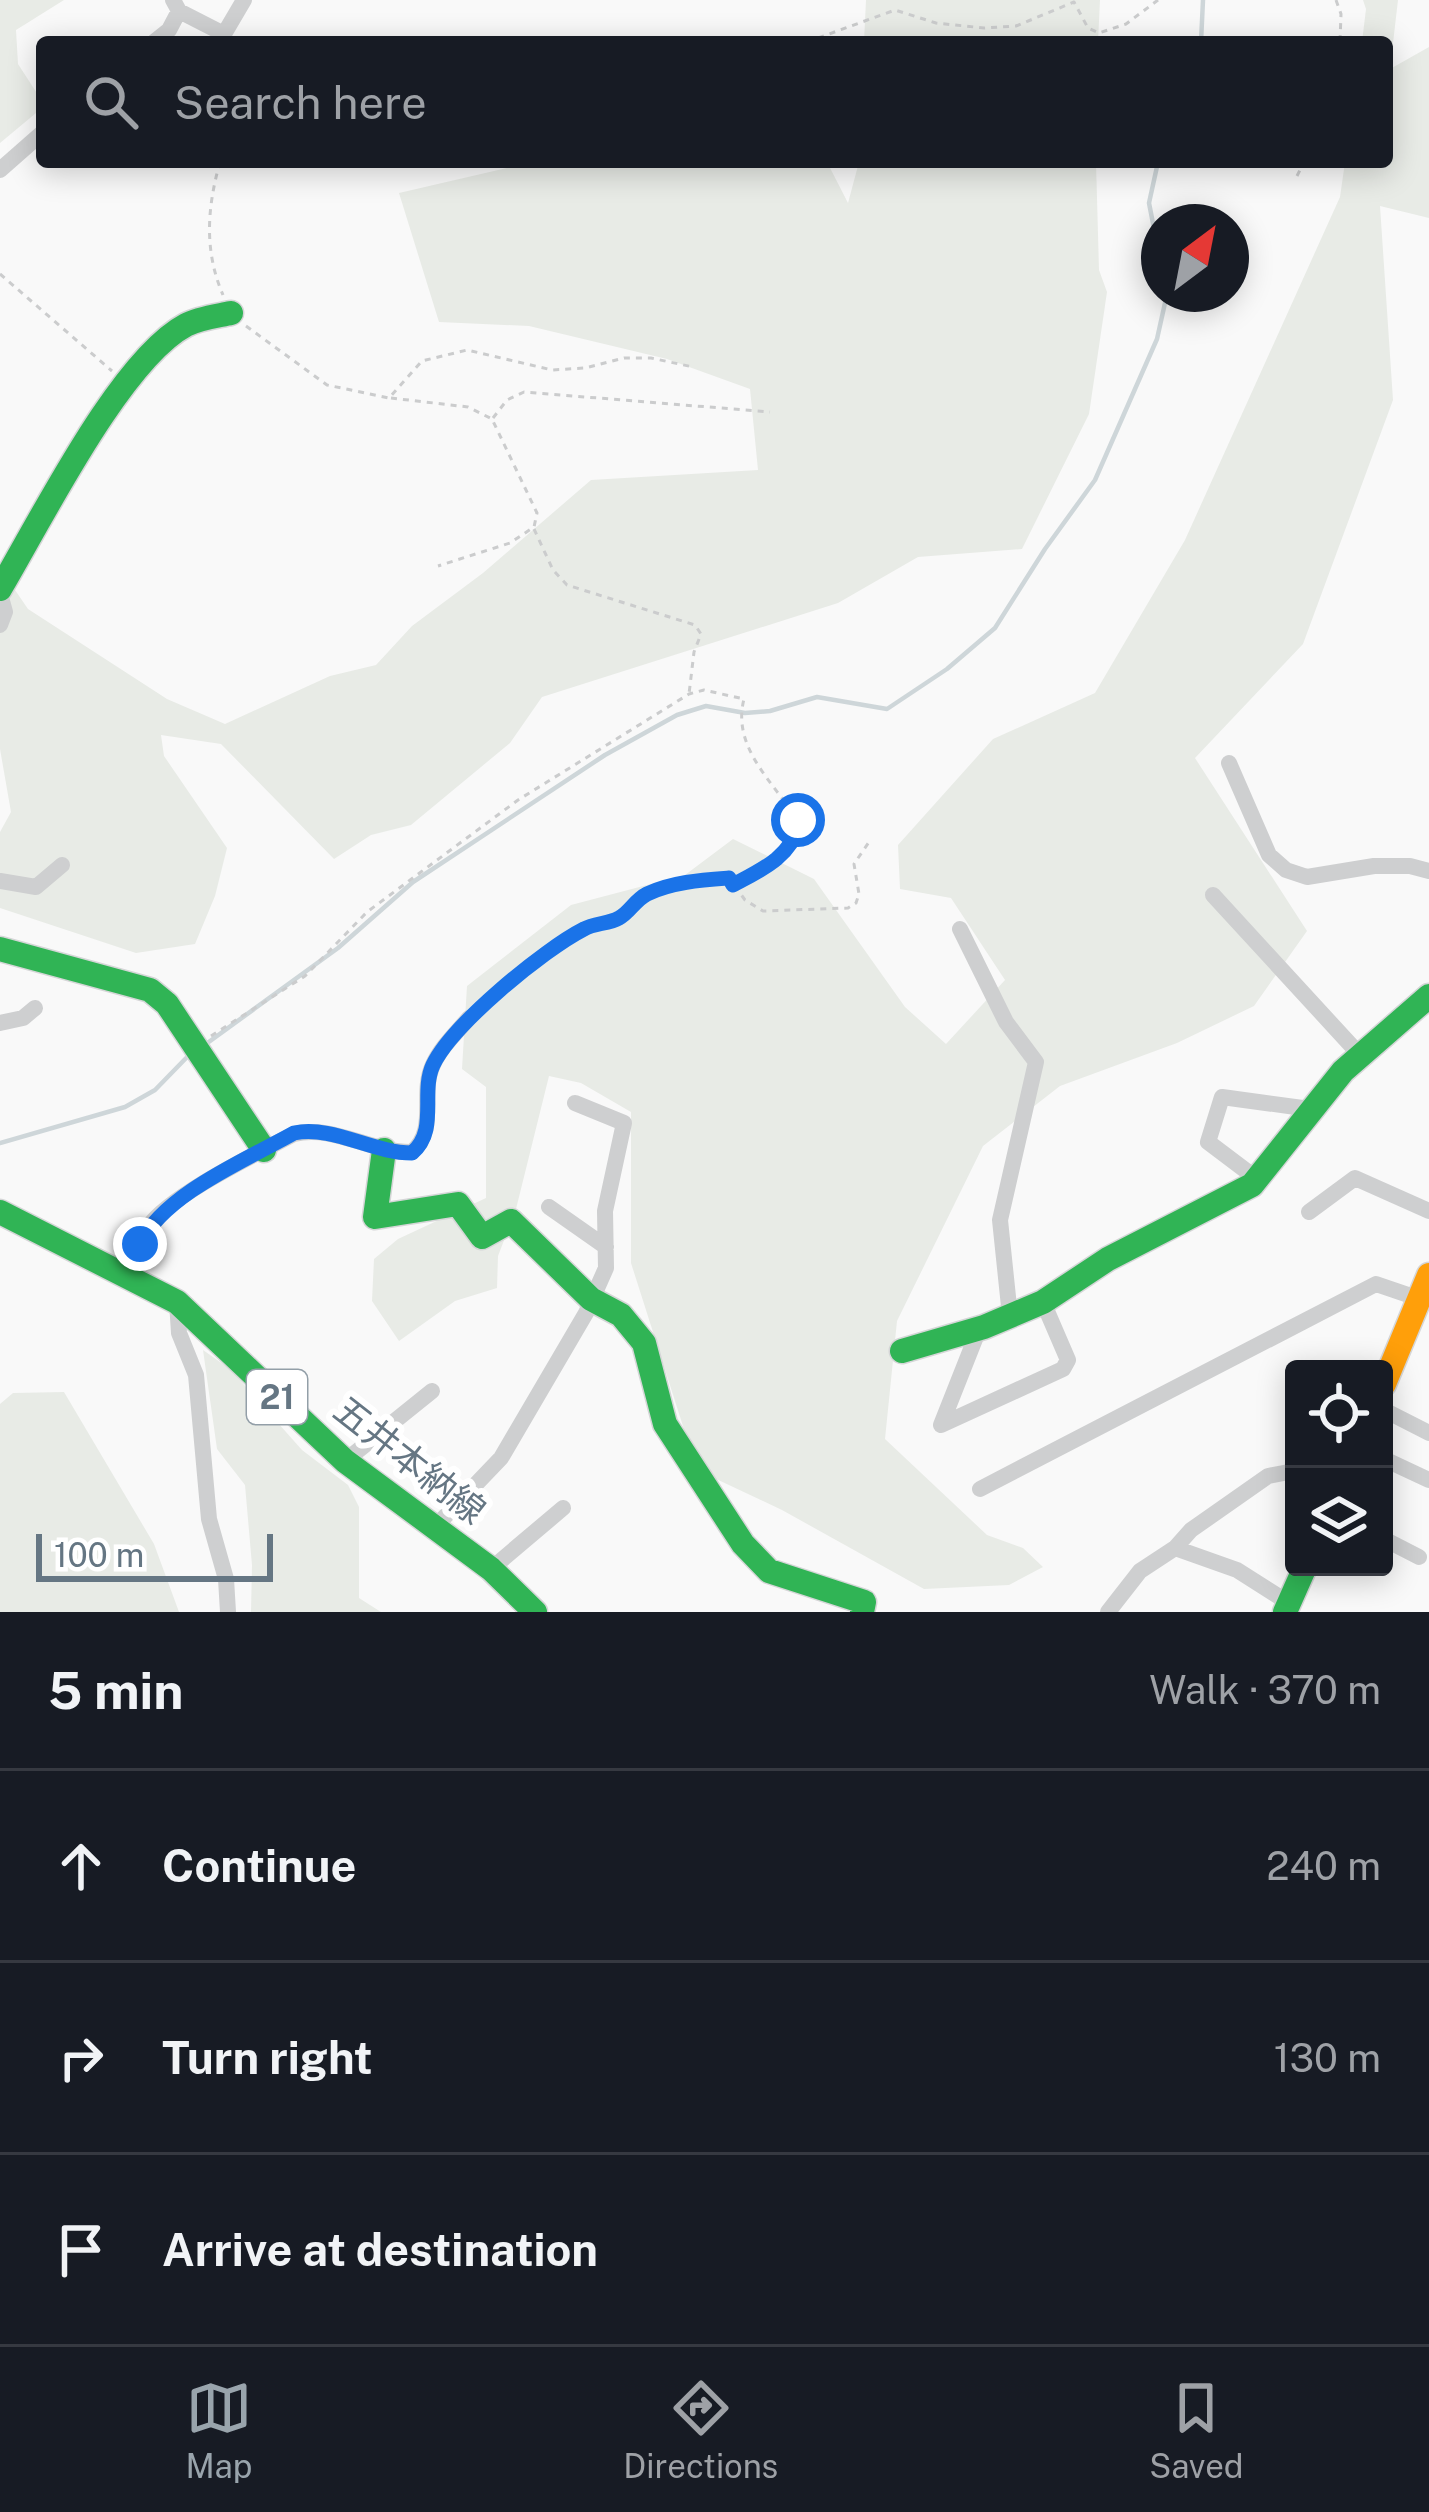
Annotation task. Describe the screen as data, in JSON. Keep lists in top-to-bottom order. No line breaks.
{"streets":{"street":["21","五井本納線"]},"scale_bar":"100 m","north":"top right","page":{"search":"Search here","scale":"100 m","heading":["5 min","Walk · 370 m"],"list":[["Continue","240 m"],["Turn right","130 m"],"Arrive at destination"],"nav":["Map","Directions","Saved"]}}
